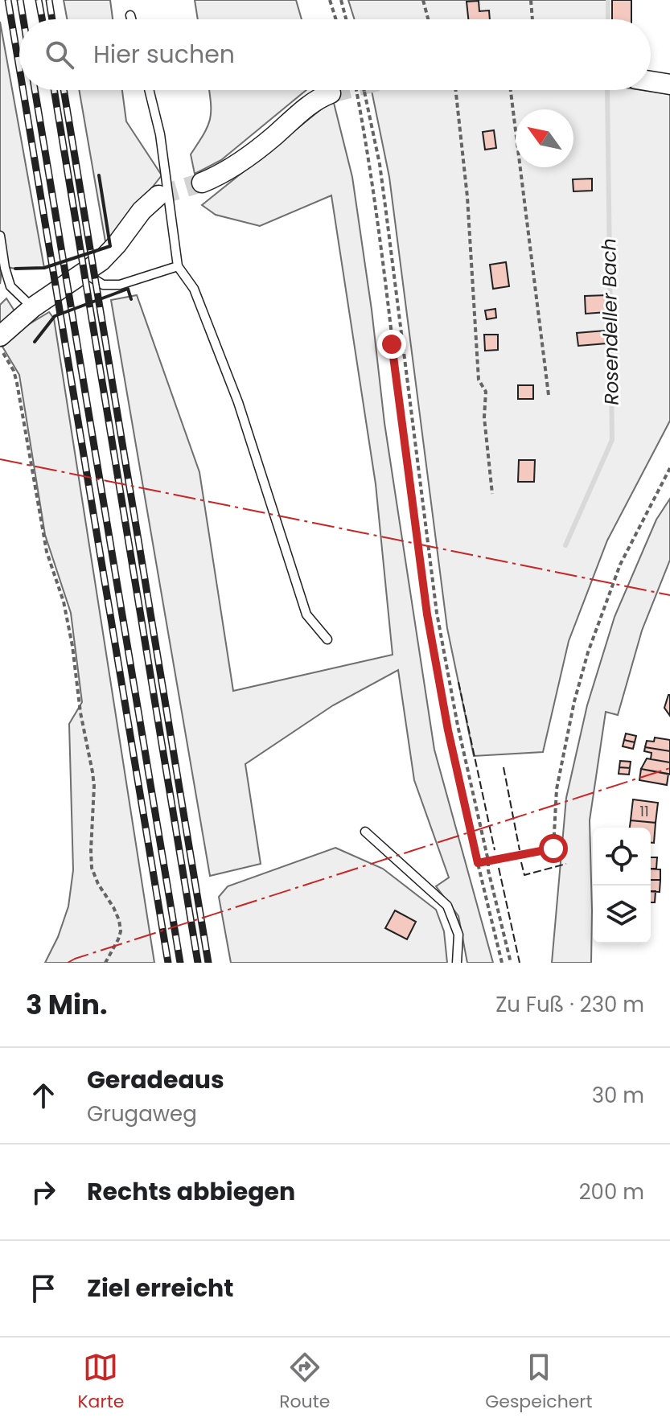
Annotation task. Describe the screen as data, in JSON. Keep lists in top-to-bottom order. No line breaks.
{"water":["Rosendeller Bach"],"house_numbers":["11"],"north":"top left","page":{"search":"Hier suchen","heading":["3 Min.","Zu Fuß · 230 m"],"list":[["Geradeaus","Grugaweg","30 m"],["Rechts abbiegen","200 m"],"Ziel erreicht"],"nav":["Karte","Route","Gespeichert"]}}
